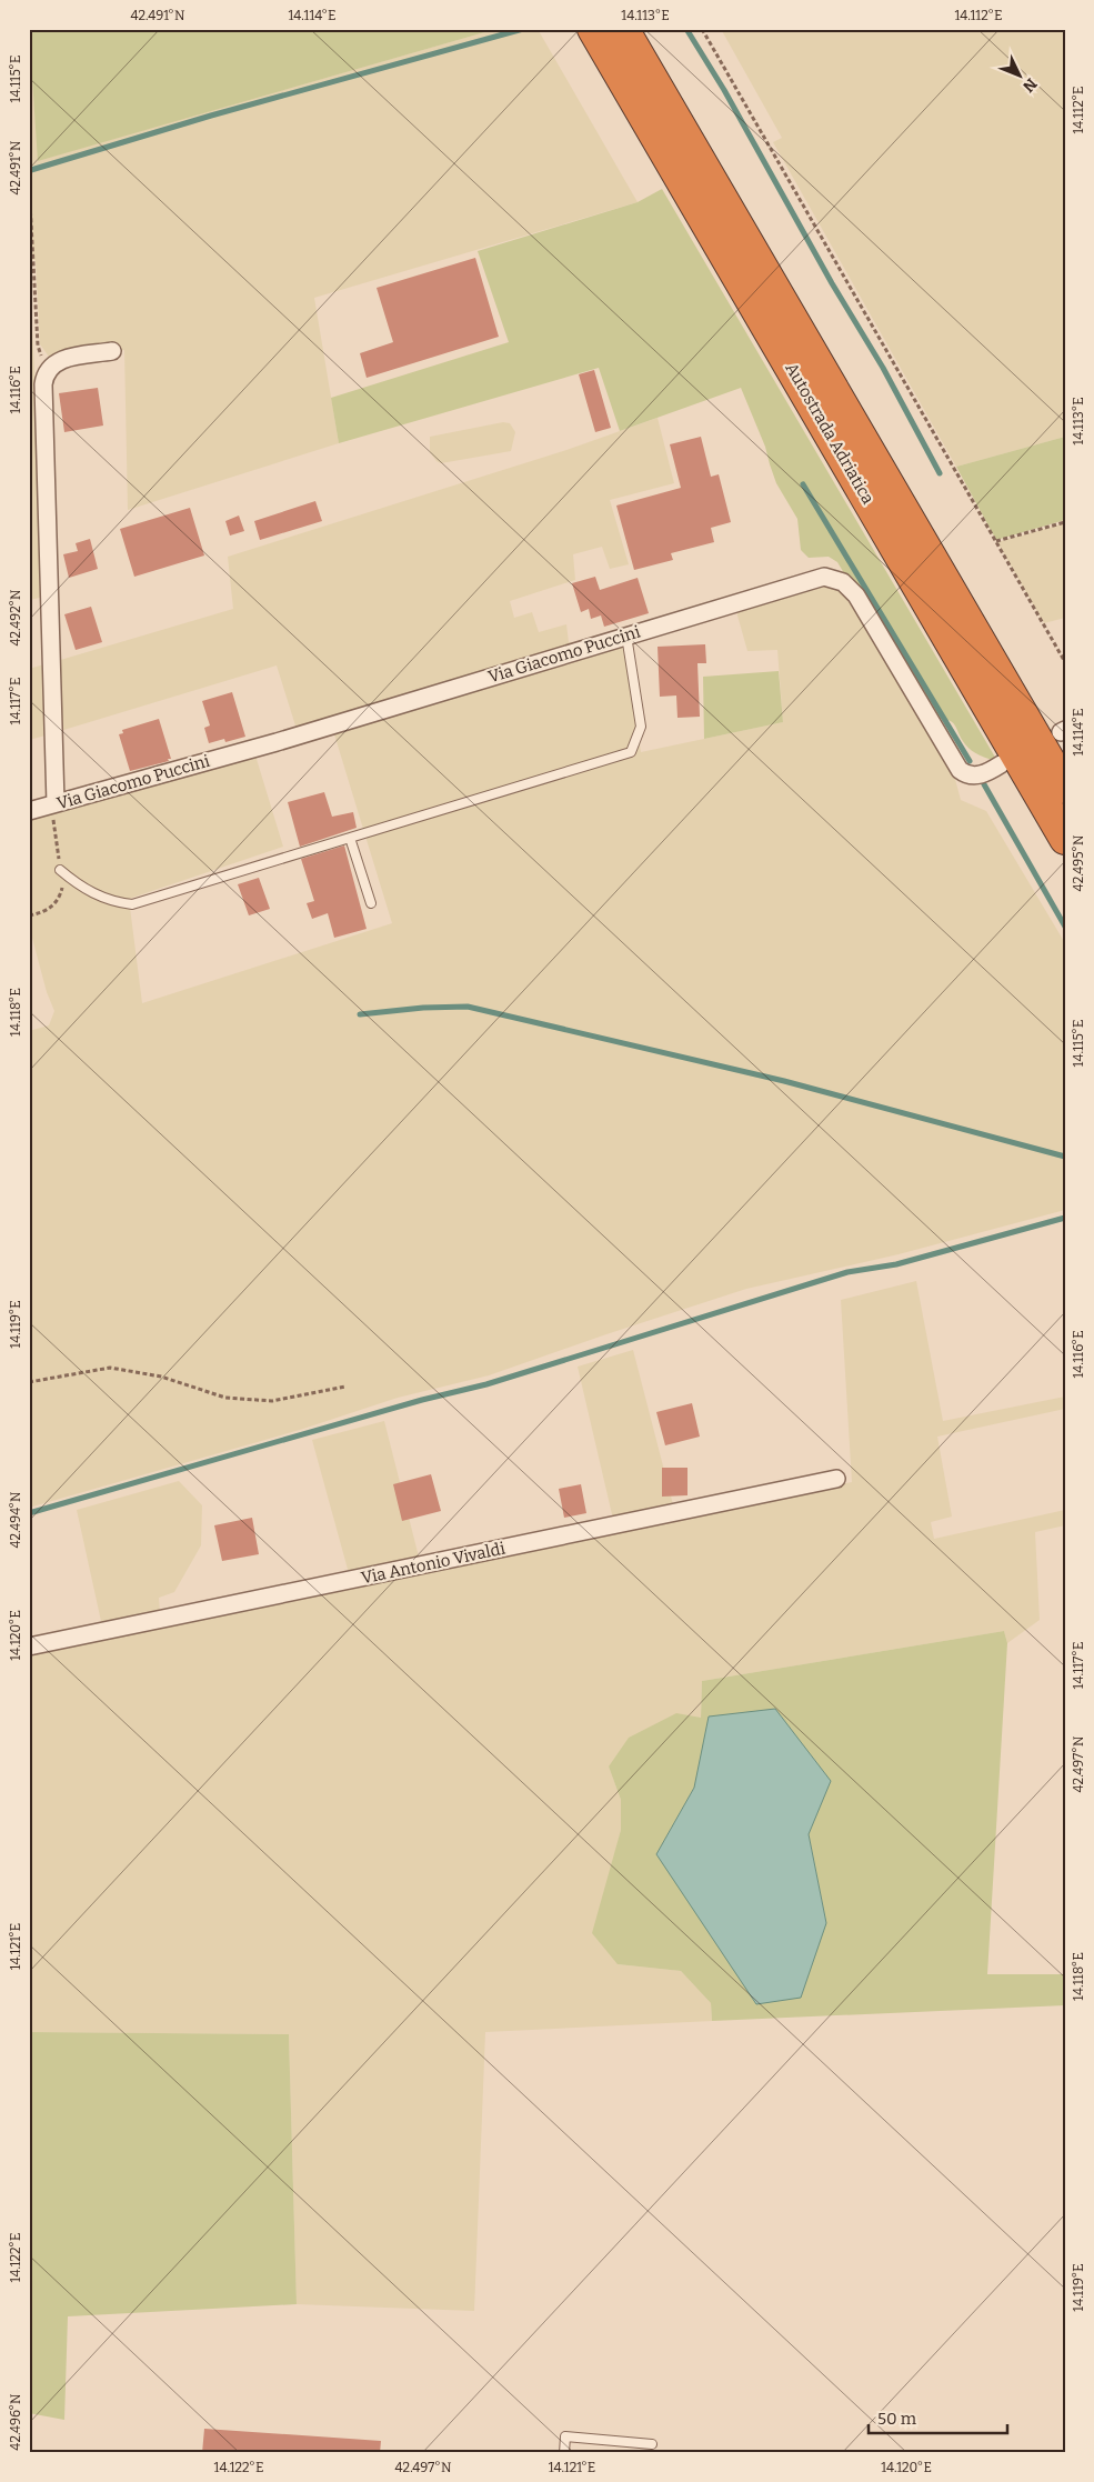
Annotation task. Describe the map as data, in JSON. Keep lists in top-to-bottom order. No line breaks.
{"streets":{"highway":["Autostrada Adriatica"],"street":["Via Giacomo Puccini","Via Antonio Vivaldi"]},"scale_bar":"50 m","north":"bottom right","coordinates":["42.491°N","14.114°E","14.113°E","14.112°E","14.115°E","14.116°E","42.492°N","14.117°E","42.495°N","14.118°E","14.119°E","42.494°N","14.120°E","42.497°N","14.121°E","14.122°E","42.496°N"]}
